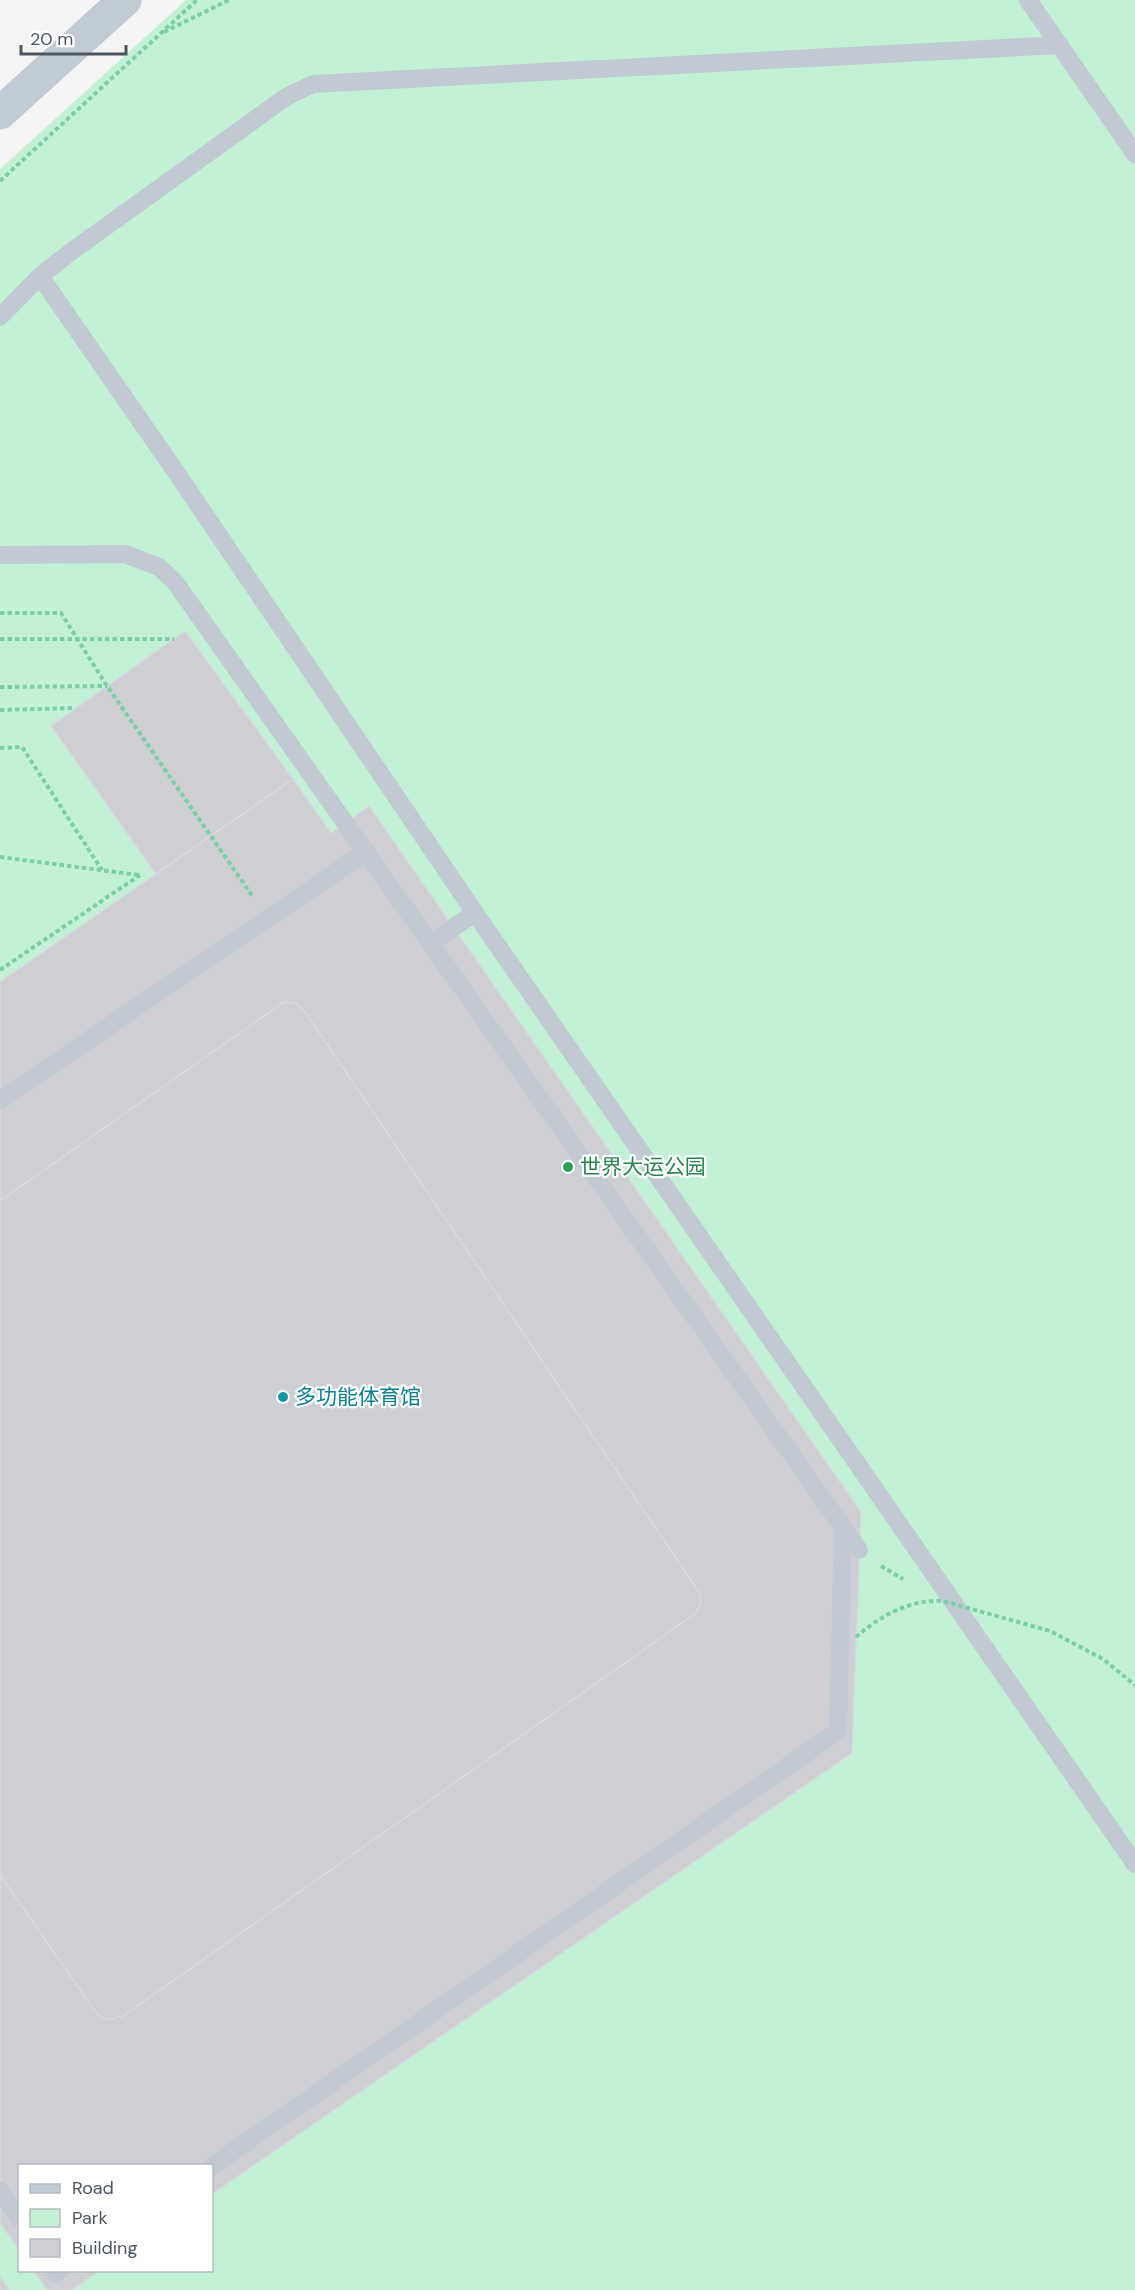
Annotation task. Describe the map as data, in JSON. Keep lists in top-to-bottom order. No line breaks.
{"places":["世界大运公园","多功能体育馆"],"legend":["Road","Park","Building"],"scale_bar":"20 m"}
